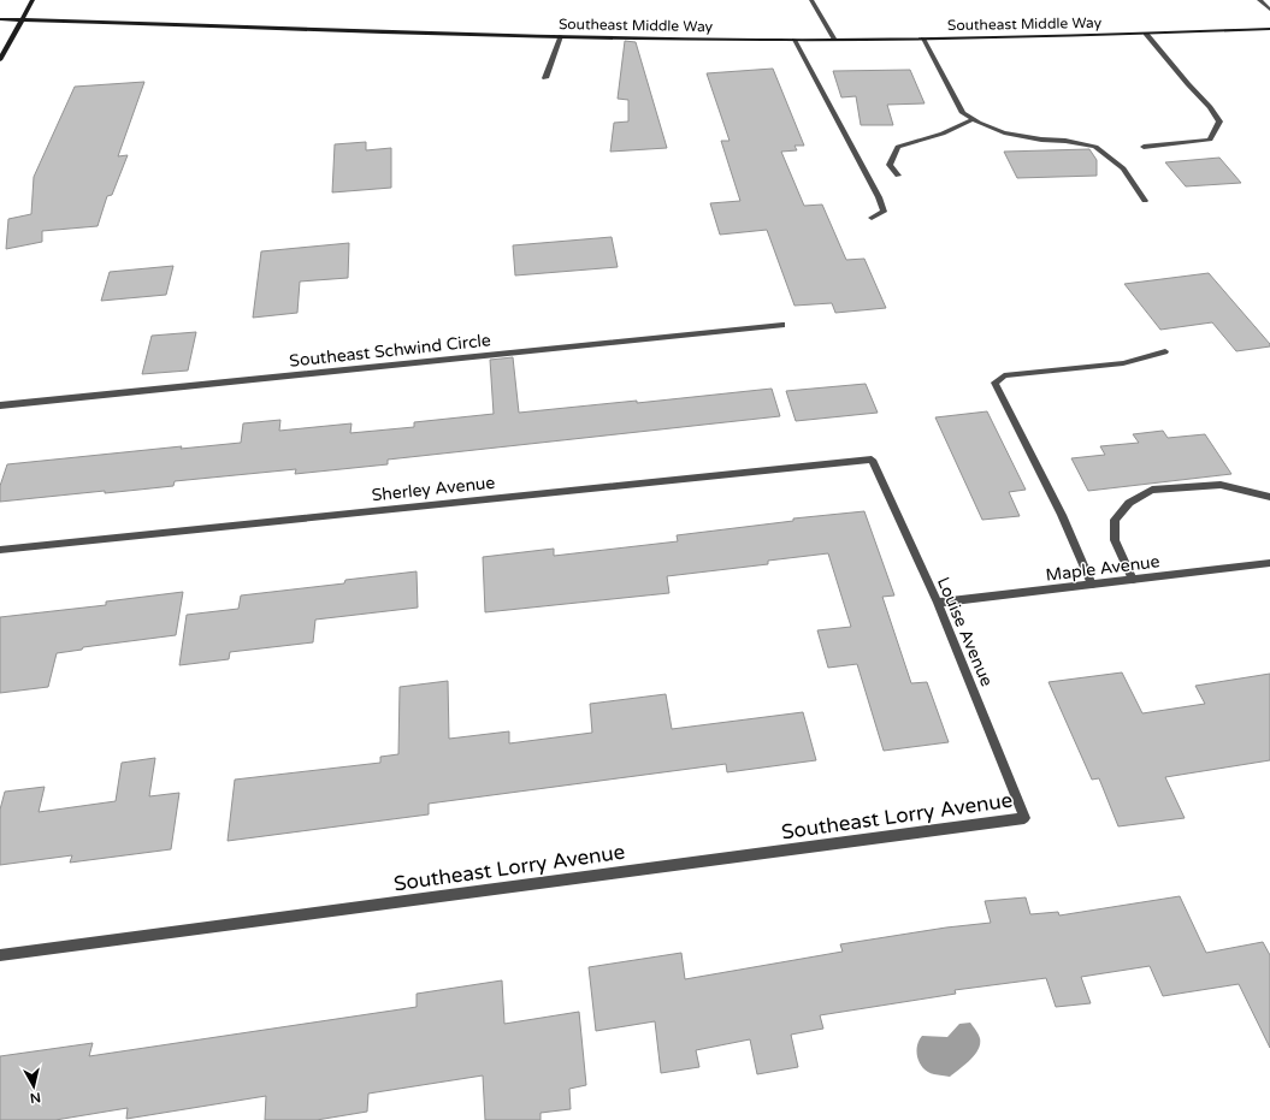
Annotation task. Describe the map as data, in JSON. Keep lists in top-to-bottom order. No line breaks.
{"streets":{"street":["Southeast Middle Way","Southeast Schwind Circle","Sherley Avenue","Maple Avenue","Louise Avenue","Southeast Lorry Avenue"]},"crossings":[["Sherley Avenue","Louise Avenue"],["Maple Avenue","Louise Avenue"],["Louise Avenue","Southeast Lorry Avenue"]],"north":"bottom"}
